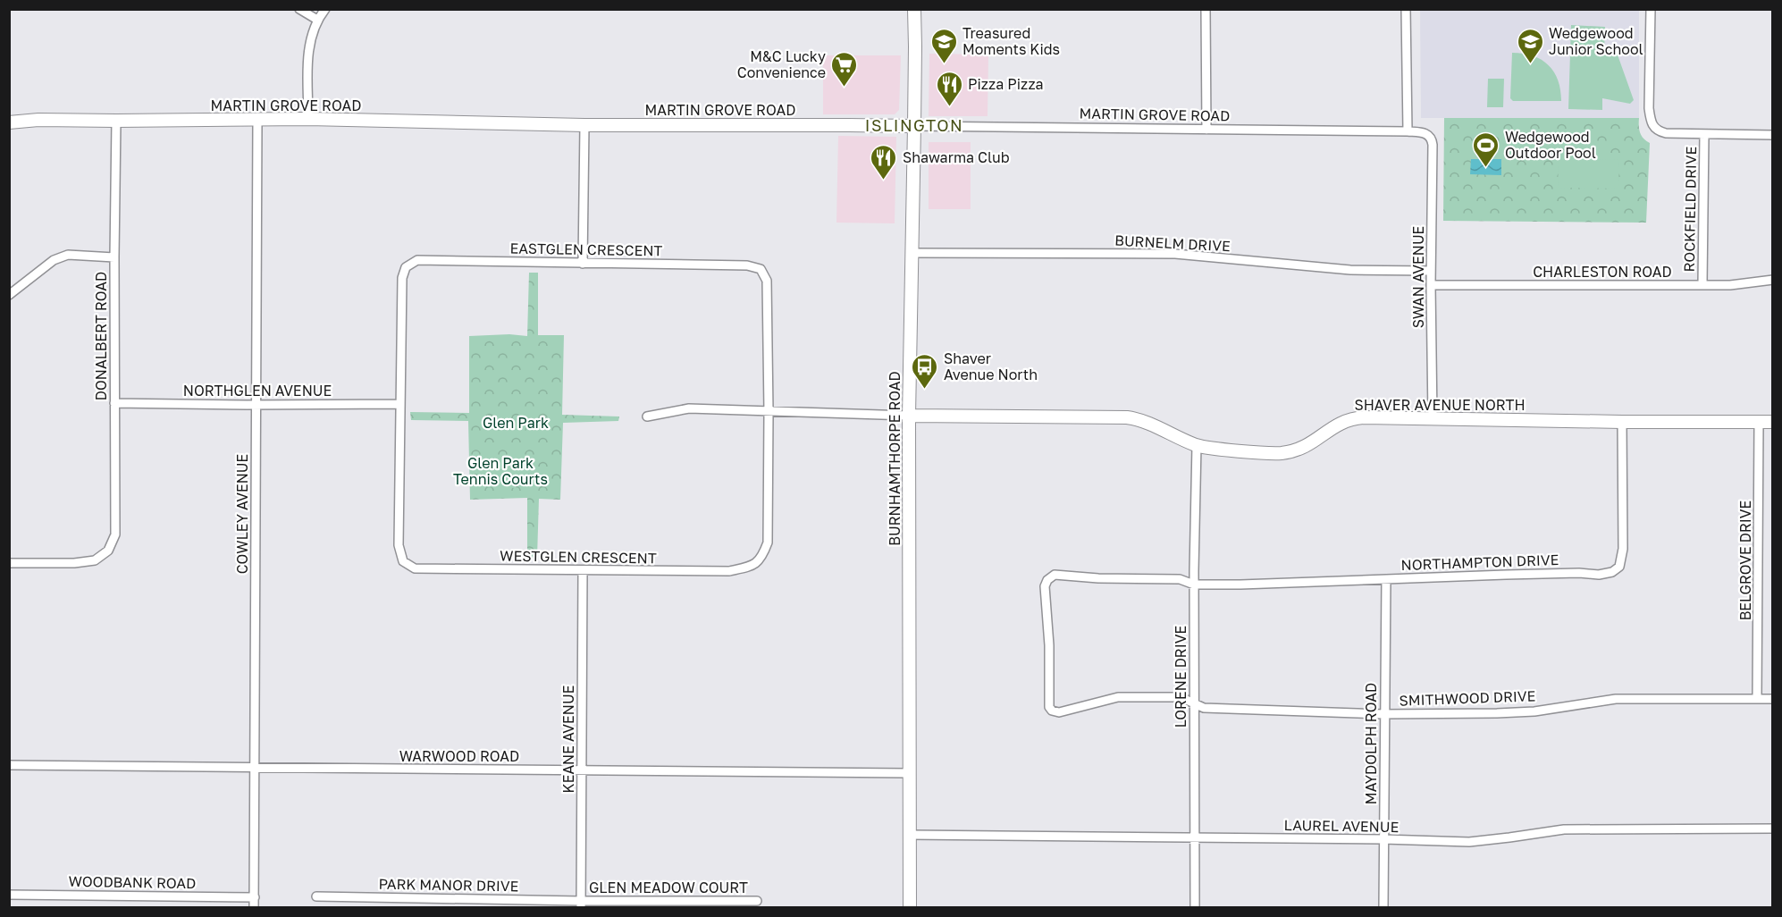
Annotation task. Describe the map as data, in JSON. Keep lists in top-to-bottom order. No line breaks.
{"streets":{"main road":["MARTIN GROVE ROAD","SHAVER AVENUE NORTH","BURNHAMTHORPE ROAD"],"street":["ROCKFIELD DRIVE","BURNELM DRIVE","EASTGLEN CRESCENT","CHARLESTON ROAD","SWAN AVENUE","DONALBERT ROAD","NORTHGLEN AVENUE","COWLEY AVENUE","WESTGLEN CRESCENT","BELGROVE DRIVE","NORTHAMPTON DRIVE","LORENE DRIVE","SMITHWOOD DRIVE","KEANE AVENUE","MAYDOLPH ROAD","WARWOOD ROAD","LAUREL AVENUE","WOODBANK ROAD","PARK MANOR DRIVE","GLEN MEADOW COURT"]},"crossings":[["MARTIN GROVE ROAD","SWAN AVENUE"],["MARTIN GROVE ROAD","DONALBERT ROAD"],["MARTIN GROVE ROAD","BURNHAMTHORPE ROAD"],["MARTIN GROVE ROAD","COWLEY AVENUE"],["ROCKFIELD DRIVE","CHARLESTON ROAD"],["BURNELM DRIVE","SWAN AVENUE"],["BURNELM DRIVE","BURNHAMTHORPE ROAD"],["EASTGLEN CRESCENT","NORTHGLEN AVENUE"],["EASTGLEN CRESCENT","SHAVER AVENUE NORTH"],["EASTGLEN CRESCENT","WESTGLEN CRESCENT"],["CHARLESTON ROAD","SWAN AVENUE"],["SWAN AVENUE","SHAVER AVENUE NORTH"],["DONALBERT ROAD","NORTHGLEN AVENUE"],["NORTHGLEN AVENUE","COWLEY AVENUE"],["NORTHGLEN AVENUE","WESTGLEN CRESCENT"],["SHAVER AVENUE NORTH","BURNHAMTHORPE ROAD"],["SHAVER AVENUE NORTH","WESTGLEN CRESCENT"],["SHAVER AVENUE NORTH","BELGROVE DRIVE"],["SHAVER AVENUE NORTH","NORTHAMPTON DRIVE"],["SHAVER AVENUE NORTH","LORENE DRIVE"],["BURNHAMTHORPE ROAD","WARWOOD ROAD"],["BURNHAMTHORPE ROAD","LAUREL AVENUE"],["COWLEY AVENUE","WARWOOD ROAD"],["COWLEY AVENUE","WOODBANK ROAD"],["WESTGLEN CRESCENT","KEANE AVENUE"],["BELGROVE DRIVE","SMITHWOOD DRIVE"],["NORTHAMPTON DRIVE","LORENE DRIVE"],["NORTHAMPTON DRIVE","SMITHWOOD DRIVE"],["NORTHAMPTON DRIVE","MAYDOLPH ROAD"],["LORENE DRIVE","SMITHWOOD DRIVE"],["LORENE DRIVE","LAUREL AVENUE"],["SMITHWOOD DRIVE","MAYDOLPH ROAD"],["KEANE AVENUE","WARWOOD ROAD"],["KEANE AVENUE","PARK MANOR DRIVE"],["KEANE AVENUE","GLEN MEADOW COURT"],["MAYDOLPH ROAD","LAUREL AVENUE"],["PARK MANOR DRIVE","GLEN MEADOW COURT"]],"districts":["ISLINGTON"],"parks":["Glen Park","Glen Park Tennis Courts"],"places":{"school or university":["Treasured Moments Kids","Wedgewood Junior School"],"supermarket":["M&C Lucky Convenience"],"restaurant":["Pizza Pizza","Shawarma Club"],"sports":["Wedgewood Outdoor Pool"],"bus stop":["Shaver Avenue North"]}}
